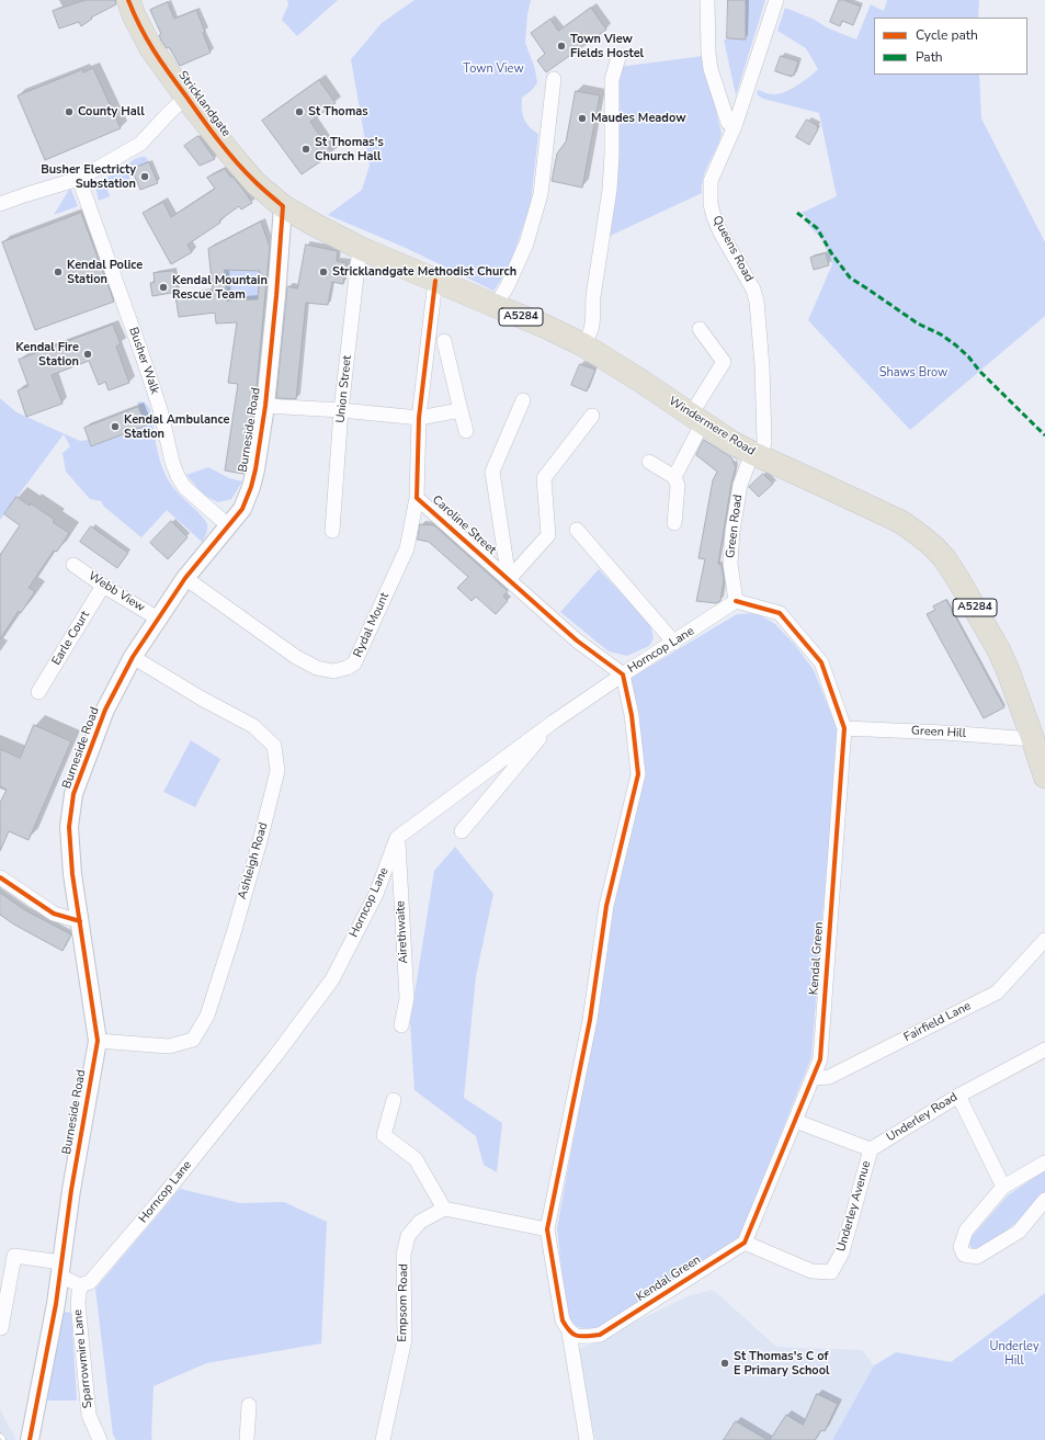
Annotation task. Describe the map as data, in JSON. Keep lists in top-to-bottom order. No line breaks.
{"streets":{"highway":["Stricklandgate","A5284","Windermere Road"],"street":["Queens Road","Busher Walk","Union Street","Burneside Road","Caroline Street","Green Road","Webb View","Rydal Mount","Earle Court","Horncop Lane","Green Hill","Ashleigh Road","Airethwaite","Kendal Green","Fairfield Lane","Underley Road","Underley Avenue","Empsom Road","Sparrowmire Lane"]},"crossings":[["Stricklandgate","Windermere Road"],["Stricklandgate","Burneside Road"],["Queens Road","Windermere Road"],["Queens Road","Green Road"],["Busher Walk","Burneside Road"],["Union Street","Windermere Road"],["Windermere Road","Burneside Road"],["Windermere Road","Caroline Street"],["Windermere Road","Green Road"],["Windermere Road","Green Hill"],["Burneside Road","Webb View"],["Burneside Road","Rydal Mount"],["Burneside Road","Ashleigh Road"],["Burneside Road","Sparrowmire Lane"],["Caroline Street","Rydal Mount"],["Caroline Street","Horncop Lane"],["Green Road","Horncop Lane"],["Green Road","Kendal Green"],["Webb View","Earle Court"],["Horncop Lane","Airethwaite"],["Horncop Lane","Kendal Green"],["Horncop Lane","Sparrowmire Lane"],["Green Hill","Kendal Green"],["Kendal Green","Fairfield Lane"],["Kendal Green","Underley Avenue"],["Underley Road","Underley Avenue"]],"parks":["Town View","Shaws Brow","Underley Hill"],"places":["Town View Fields Hostel","County Hall","St Thomas","Maudes Meadow","St Thomas's Church Hall","Busher Electricty Substation","Kendal Police Station","Stricklandgate Methodist Church","Kendal Mountain Rescue Team","Kendal Fire Station","Kendal Ambulance Station","St Thomas's C of E Primary School"],"legend":["Cycle path","Path"]}
